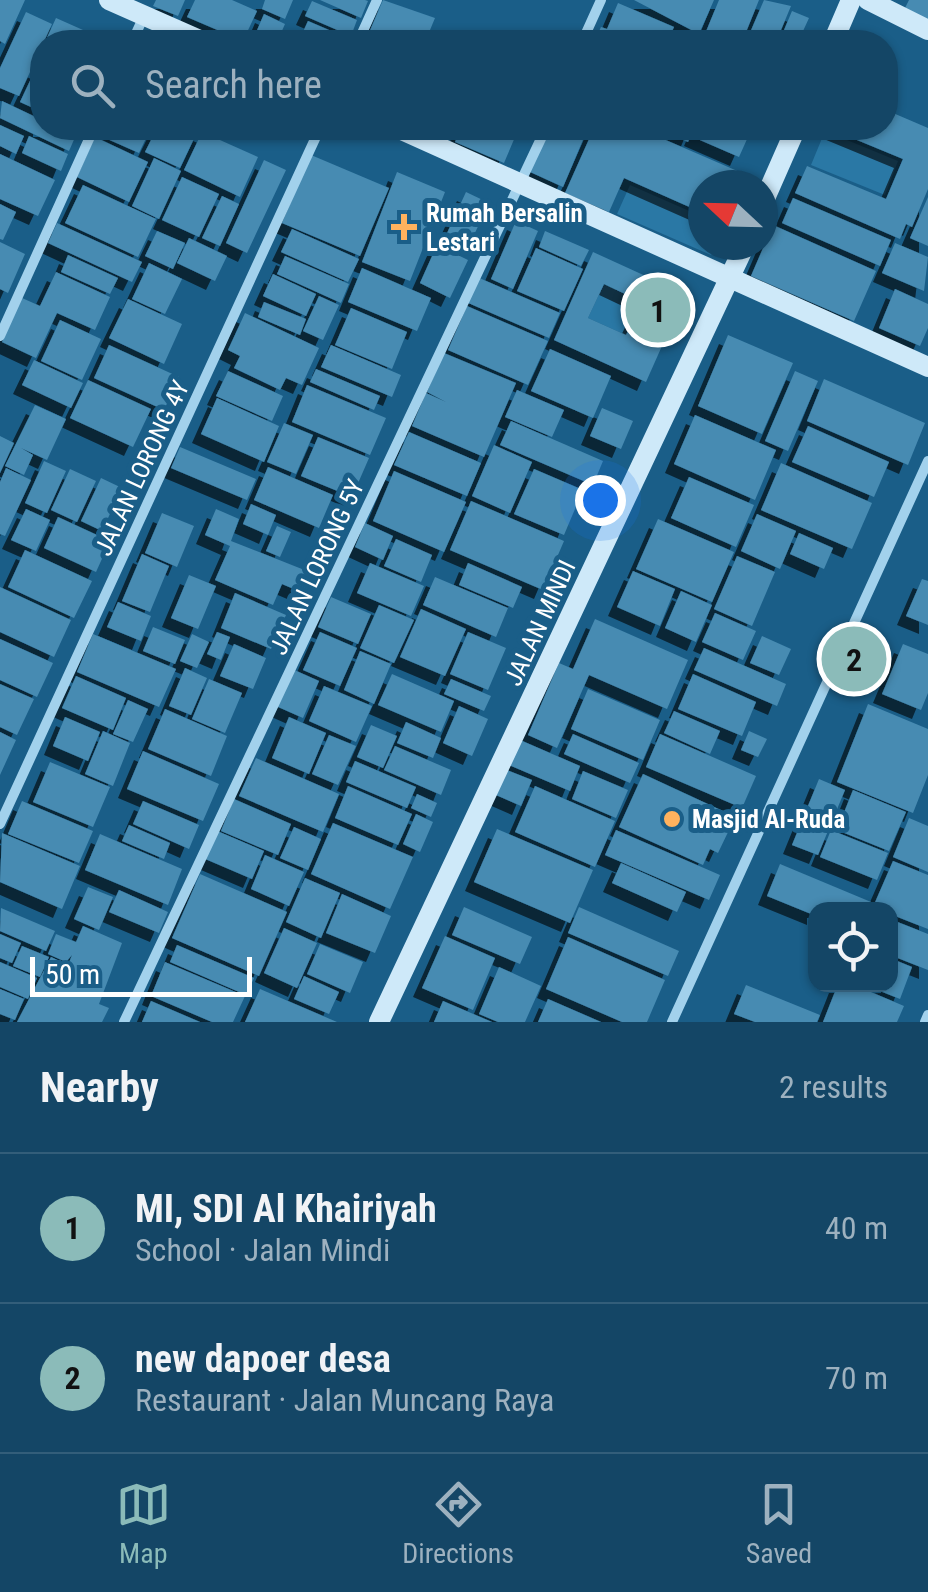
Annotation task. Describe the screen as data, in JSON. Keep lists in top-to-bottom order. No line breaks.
{"streets":{"street":["JALAN LORONG 4Y","JALAN LORONG 5Y","JALAN MINDI"]},"places":{"health":["Rumah Bersalin Lestari"],"other":["Masjid Al-Ruda"]},"scale_bar":"50 m","north":"left","page":{"search":"Search here","pins":["1","2"],"scale":"50 m","heading":["Nearby","2 results"],"list":[{"mark":"1","name":"MI, SDI Al Khairiyah","note":"School · Jalan Mindi","value":"40 m"},{"mark":"2","name":"new dapoer desa","note":"Restaurant · Jalan Muncang Raya","value":"70 m"}],"nav":["Map","Directions","Saved"]}}
